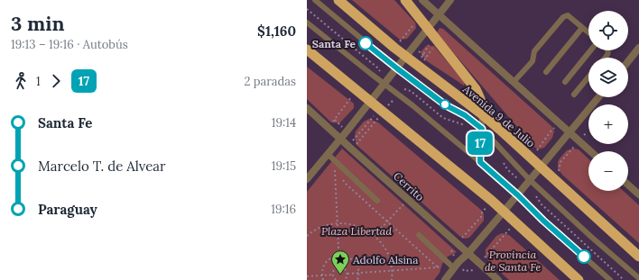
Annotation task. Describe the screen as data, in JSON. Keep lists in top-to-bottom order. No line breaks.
{"streets":{"highway":["Avenida 9 de Julio"],"street":["Cerrito"]},"parks":["Plaza Libertad","Provincia de Santa Fe"],"places":{"other":["Santa Fe"],"place":["Adolfo Alsina"]},"lines":["bus line 17"],"page":{"heading":["3 min","19:13 – 19:16 · Autobús","$1,160"],"on_map":"17","map_buttons":["+","−"],"legs":["1","17","2 paradas"],"list":[{"name":"Santa Fe","value":"19:14"},{"name":"Marcelo T. de Alvear","value":"19:15"},{"name":"Paraguay","value":"19:16"}]}}
